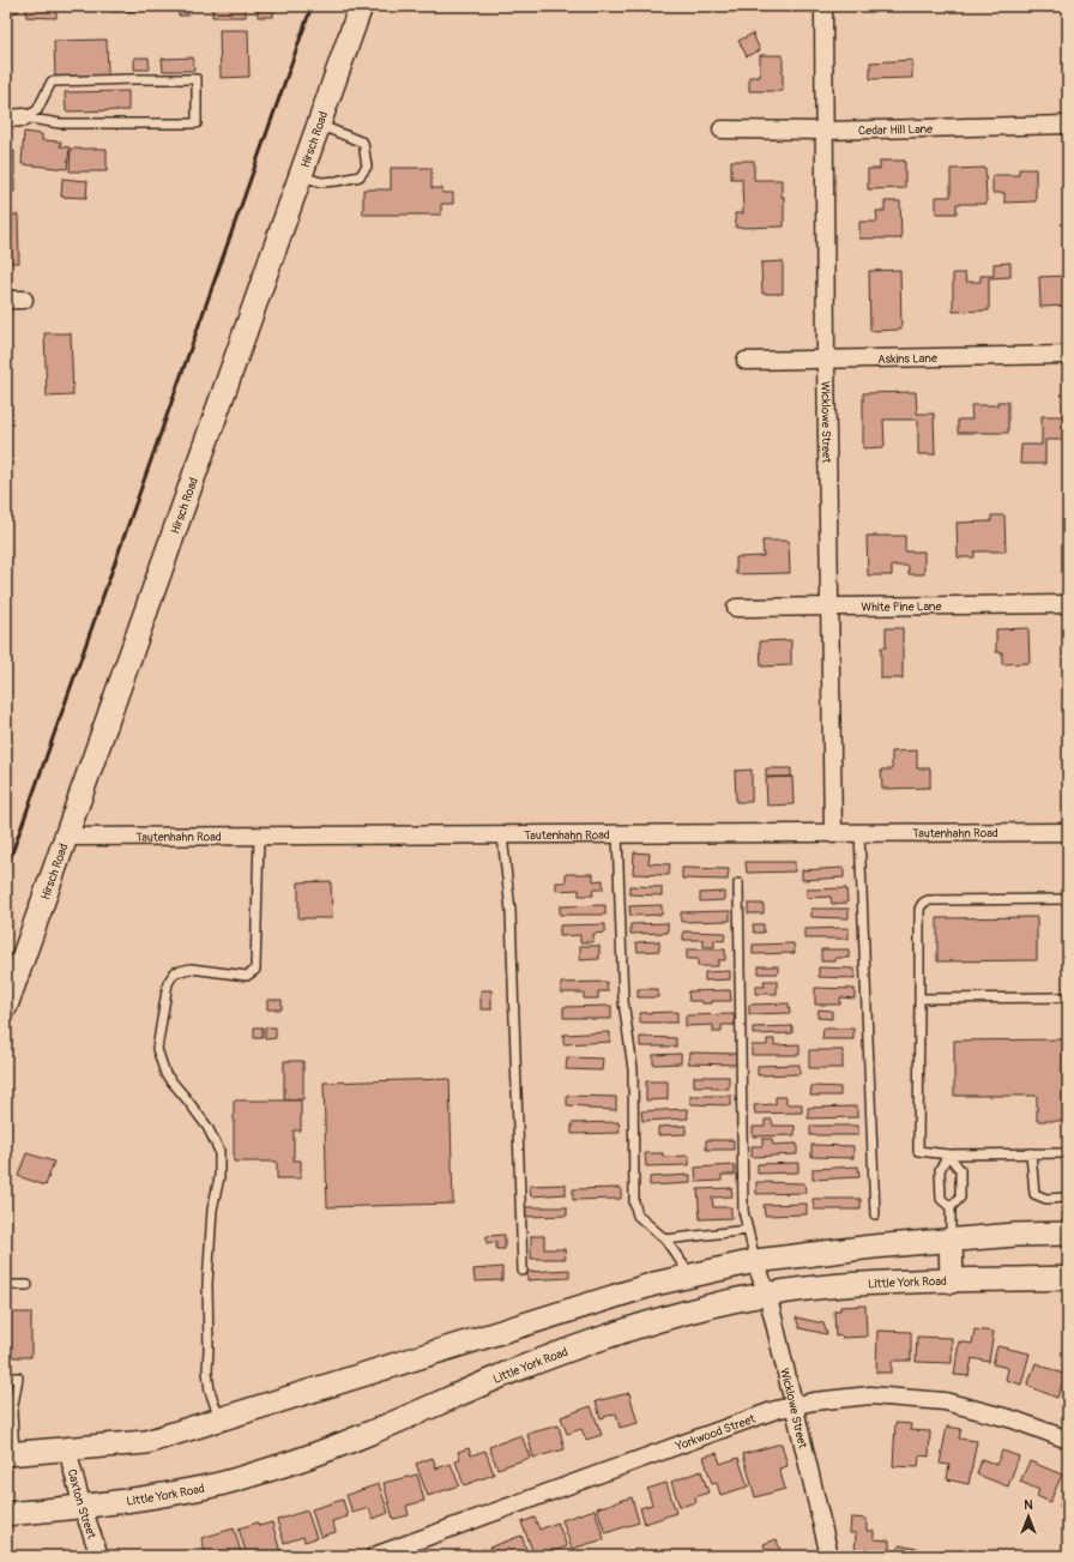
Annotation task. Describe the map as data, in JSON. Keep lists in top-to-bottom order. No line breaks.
{"streets":{"main road":["Hirsch Road","Little York Road"],"street":["Cedar Hill Lane","Askins Lane","Wicklowe Street","White Pine Lane","Tautenhahn Road","Yorkwood Street","Caxton Street"]},"crossings":[["Cedar Hill Lane","Wicklowe Street"],["Hirsch Road","Tautenhahn Road"],["Askins Lane","Wicklowe Street"],["Wicklowe Street","White Pine Lane"],["Wicklowe Street","Tautenhahn Road"],["Wicklowe Street","Little York Road"],["Wicklowe Street","Yorkwood Street"],["Little York Road","Caxton Street"]],"north":"top"}
